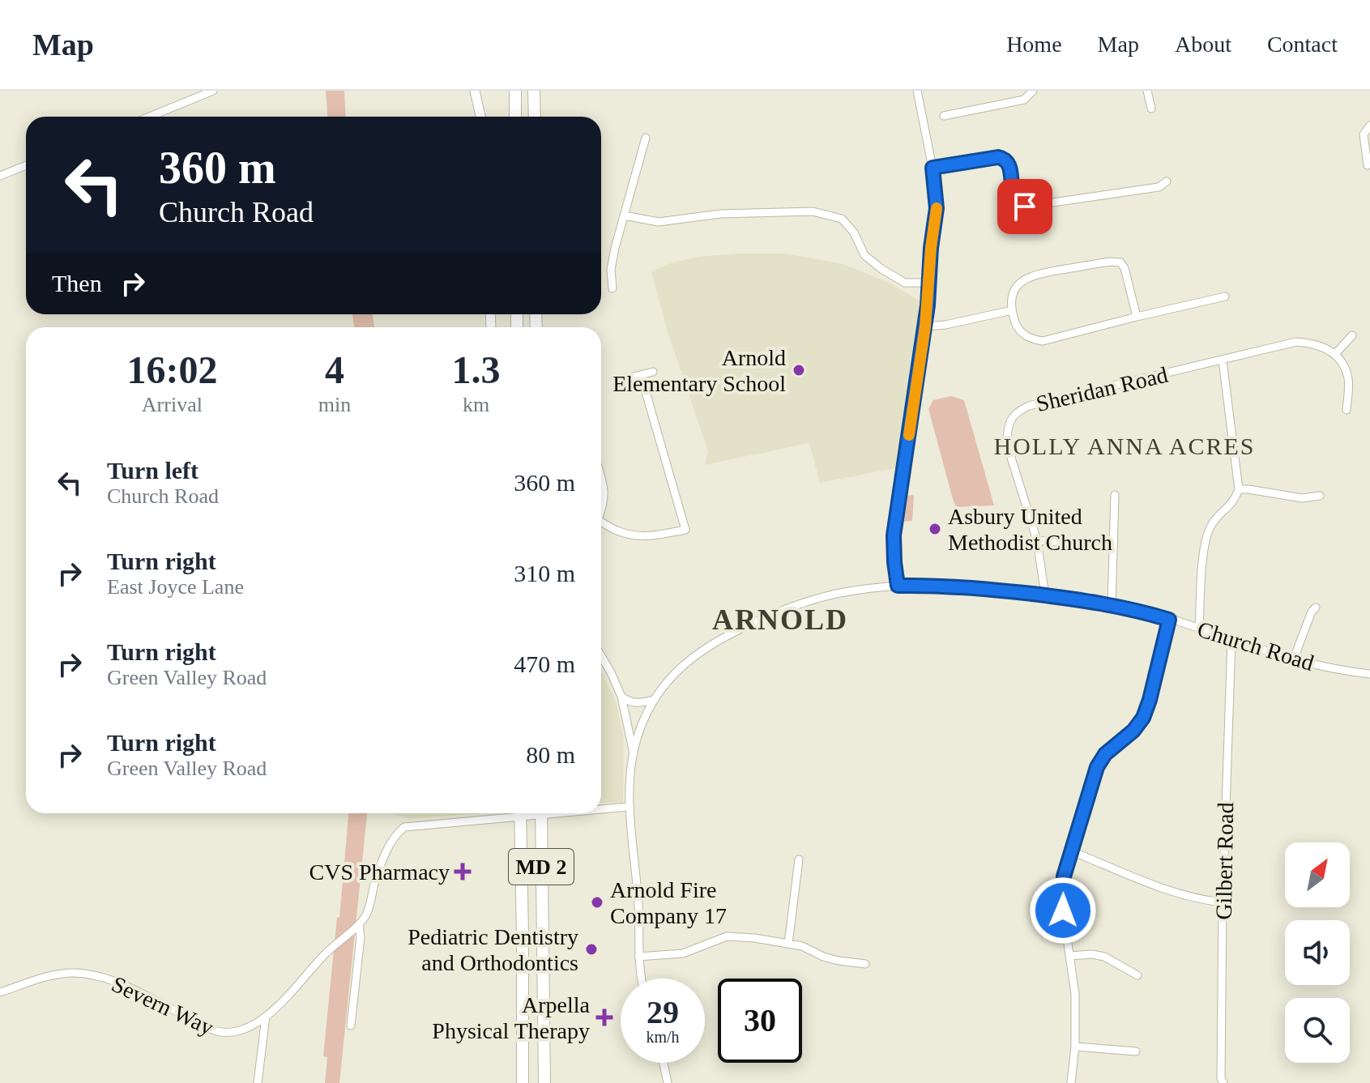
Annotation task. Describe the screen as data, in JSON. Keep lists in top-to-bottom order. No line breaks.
{"streets":{"highway":["MD 2"],"street":["Sheridan Road","Church Road","Gilbert Road","Severn Way"]},"crossings":[["Sheridan Road","Church Road"],["Church Road","Gilbert Road"]],"districts":["HOLLY ANNA ACRES","ARNOLD"],"places":{"other":["Arnold Elementary School","Asbury United Methodist Church","Arnold Fire Company 17","Pediatric Dentistry and Orthodontics"],"health":["CVS Pharmacy","Arpella Physical Therapy"]},"north":"top right","page":{"header":"Map","nav":["Home","Map","About","Contact"],"turn":["360 m","Church Road"],"then":"Then","eta":["16:02","Arrival","4","min","1.3","km"],"list":[{"name":"Turn left","note":"Church Road","value":"360 m"},{"name":"Turn right","note":"East Joyce Lane","value":"310 m"},{"name":"Turn right","note":"Green Valley Road","value":"470 m"},{"name":"Turn right","note":"Green Valley Road","value":"80 m"}],"speed":"29 km/h","limit":"30"}}
